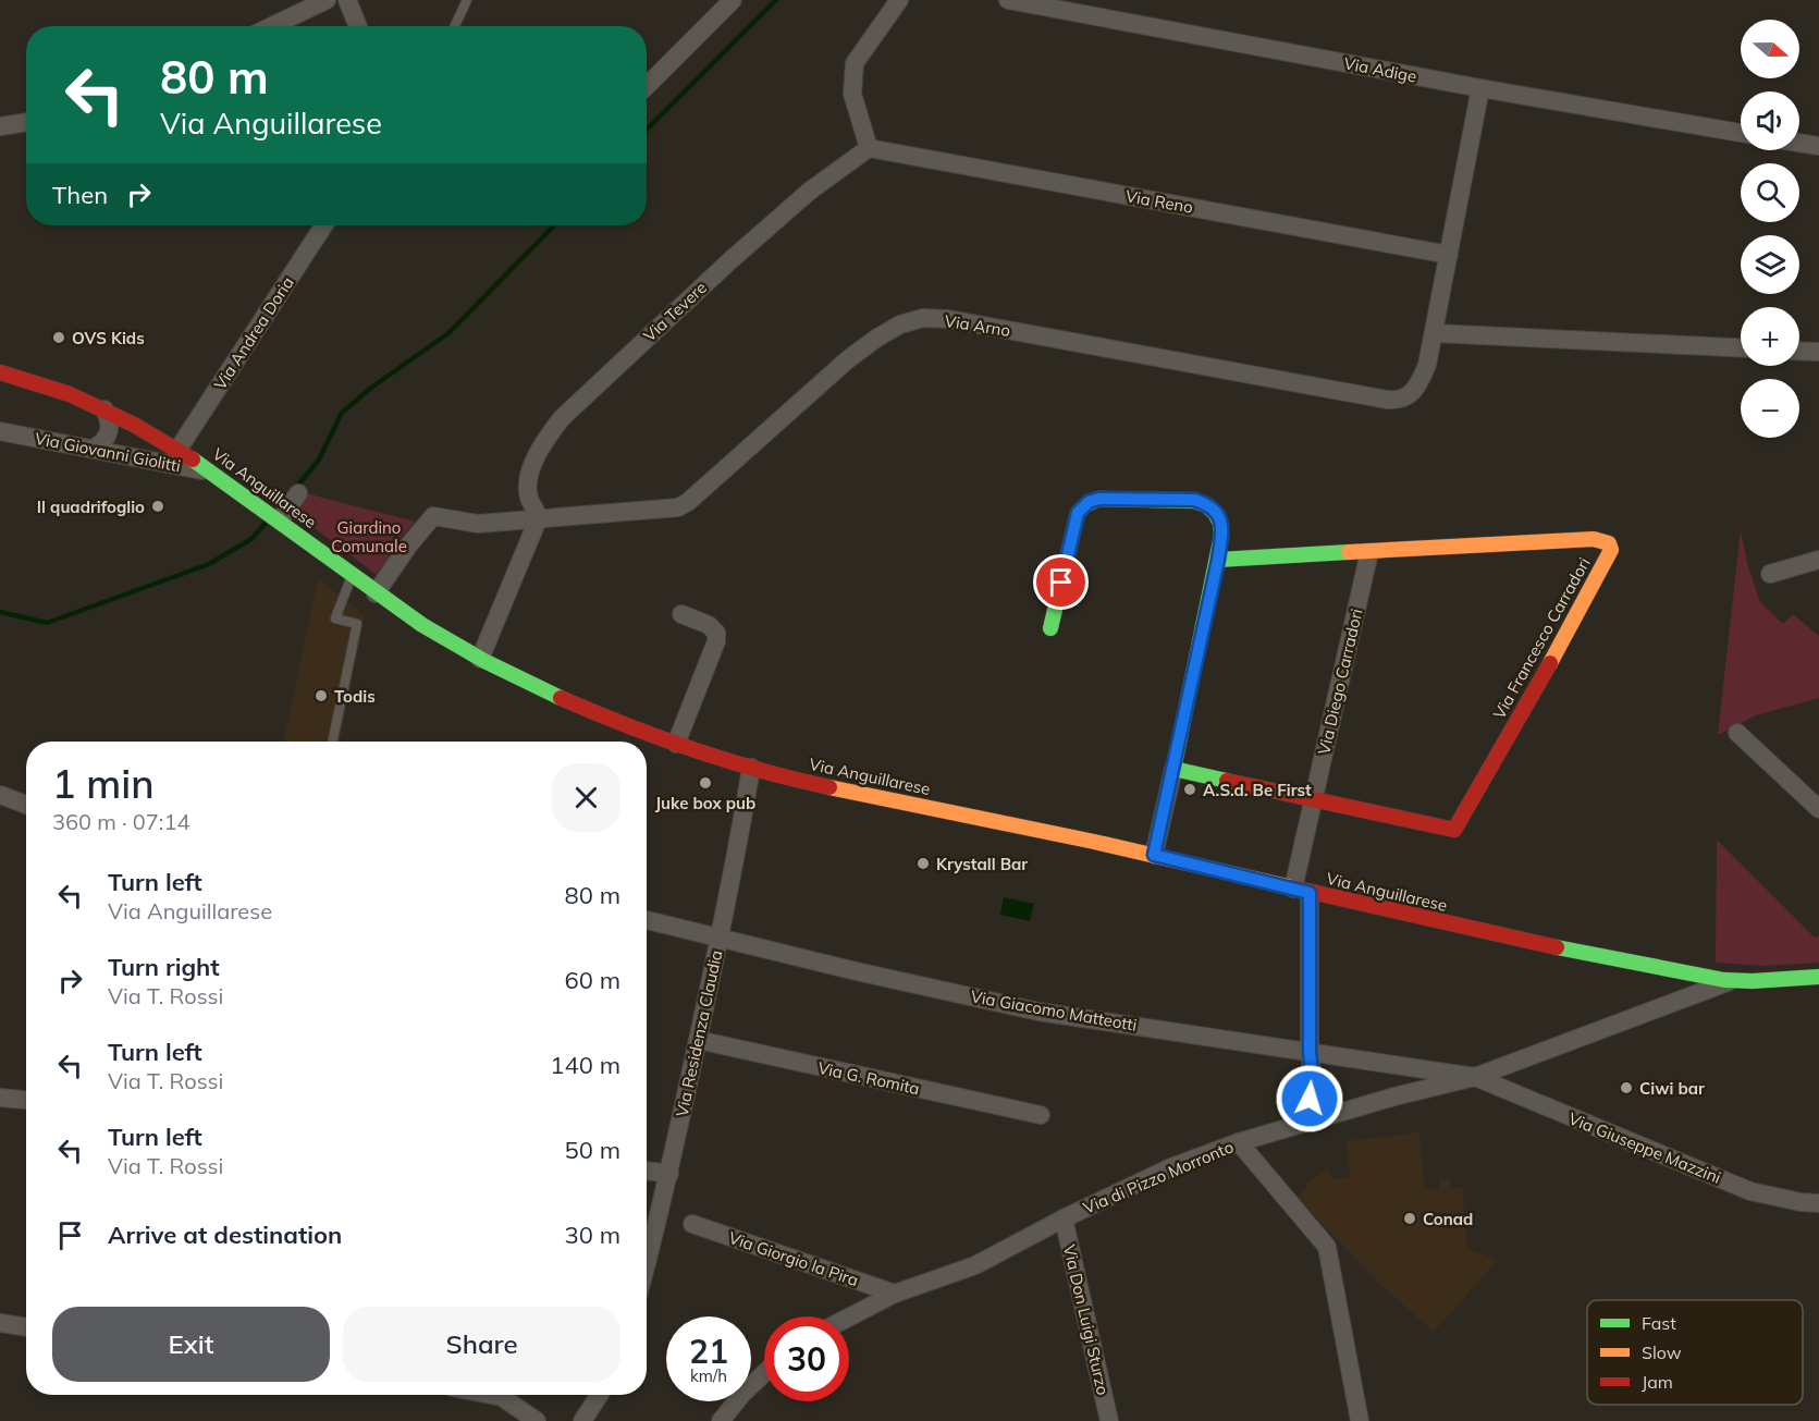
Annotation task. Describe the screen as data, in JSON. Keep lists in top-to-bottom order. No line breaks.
{"streets":{"main road":["Via Anguillarese","Via Francesco Carradori"],"street":["Via Adige","Via Reno","Via Tevere","Via Arno","Via Andrea Doria","Via Giovanni Giolitti","Via Diego Carradori","Via Giacomo Matteotti","Via Residenza Claudia","Via G. Romita","Via Giuseppe Mazzini","Via di Pizzo Morronto","Via Giorgio la Pira","Via Don Luigi Sturzo"]},"crossings":[["Via Reno","Via Tevere"],["Via Tevere","Via Arno"],["Via Andrea Doria","Via Anguillarese"],["Via Giovanni Giolitti","Via Anguillarese"],["Via Anguillarese","Via Diego Carradori"],["Via Anguillarese","Via Residenza Claudia"],["Via Anguillarese","Via di Pizzo Morronto"],["Via Francesco Carradori","Via Diego Carradori"],["Via Diego Carradori","Via Giacomo Matteotti"],["Via Diego Carradori","Via di Pizzo Morronto"],["Via Giacomo Matteotti","Via Residenza Claudia"],["Via Giacomo Matteotti","Via Giuseppe Mazzini"],["Via Giacomo Matteotti","Via di Pizzo Morronto"],["Via Residenza Claudia","Via G. Romita"],["Via Giuseppe Mazzini","Via di Pizzo Morronto"],["Via di Pizzo Morronto","Via Giorgio la Pira"],["Via di Pizzo Morronto","Via Don Luigi Sturzo"]],"parks":["Giardino Comunale"],"places":["OVS Kids","Il quadrifoglio","Todis","Juke box pub","A.S.d. Be First","Krystall Bar","Ciwi bar","Conad"],"legend":["Fast","Slow","Jam"],"north":"right","page":{"map_buttons":["+","−"],"turn":["80 m","Via Anguillarese"],"then":"Then","heading":["1 min","360 m · 07:14"],"list":[{"name":"Turn left","note":"Via Anguillarese","value":"80 m"},{"name":"Turn right","note":"Via T. Rossi","value":"60 m"},{"name":"Turn left","note":"Via T. Rossi","value":"140 m"},{"name":"Turn left","note":"Via T. Rossi","value":"50 m"},{"name":"Arrive at destination","value":"30 m"}],"buttons":["Exit","Share"],"speed":"21 km/h","limit":"30"}}
